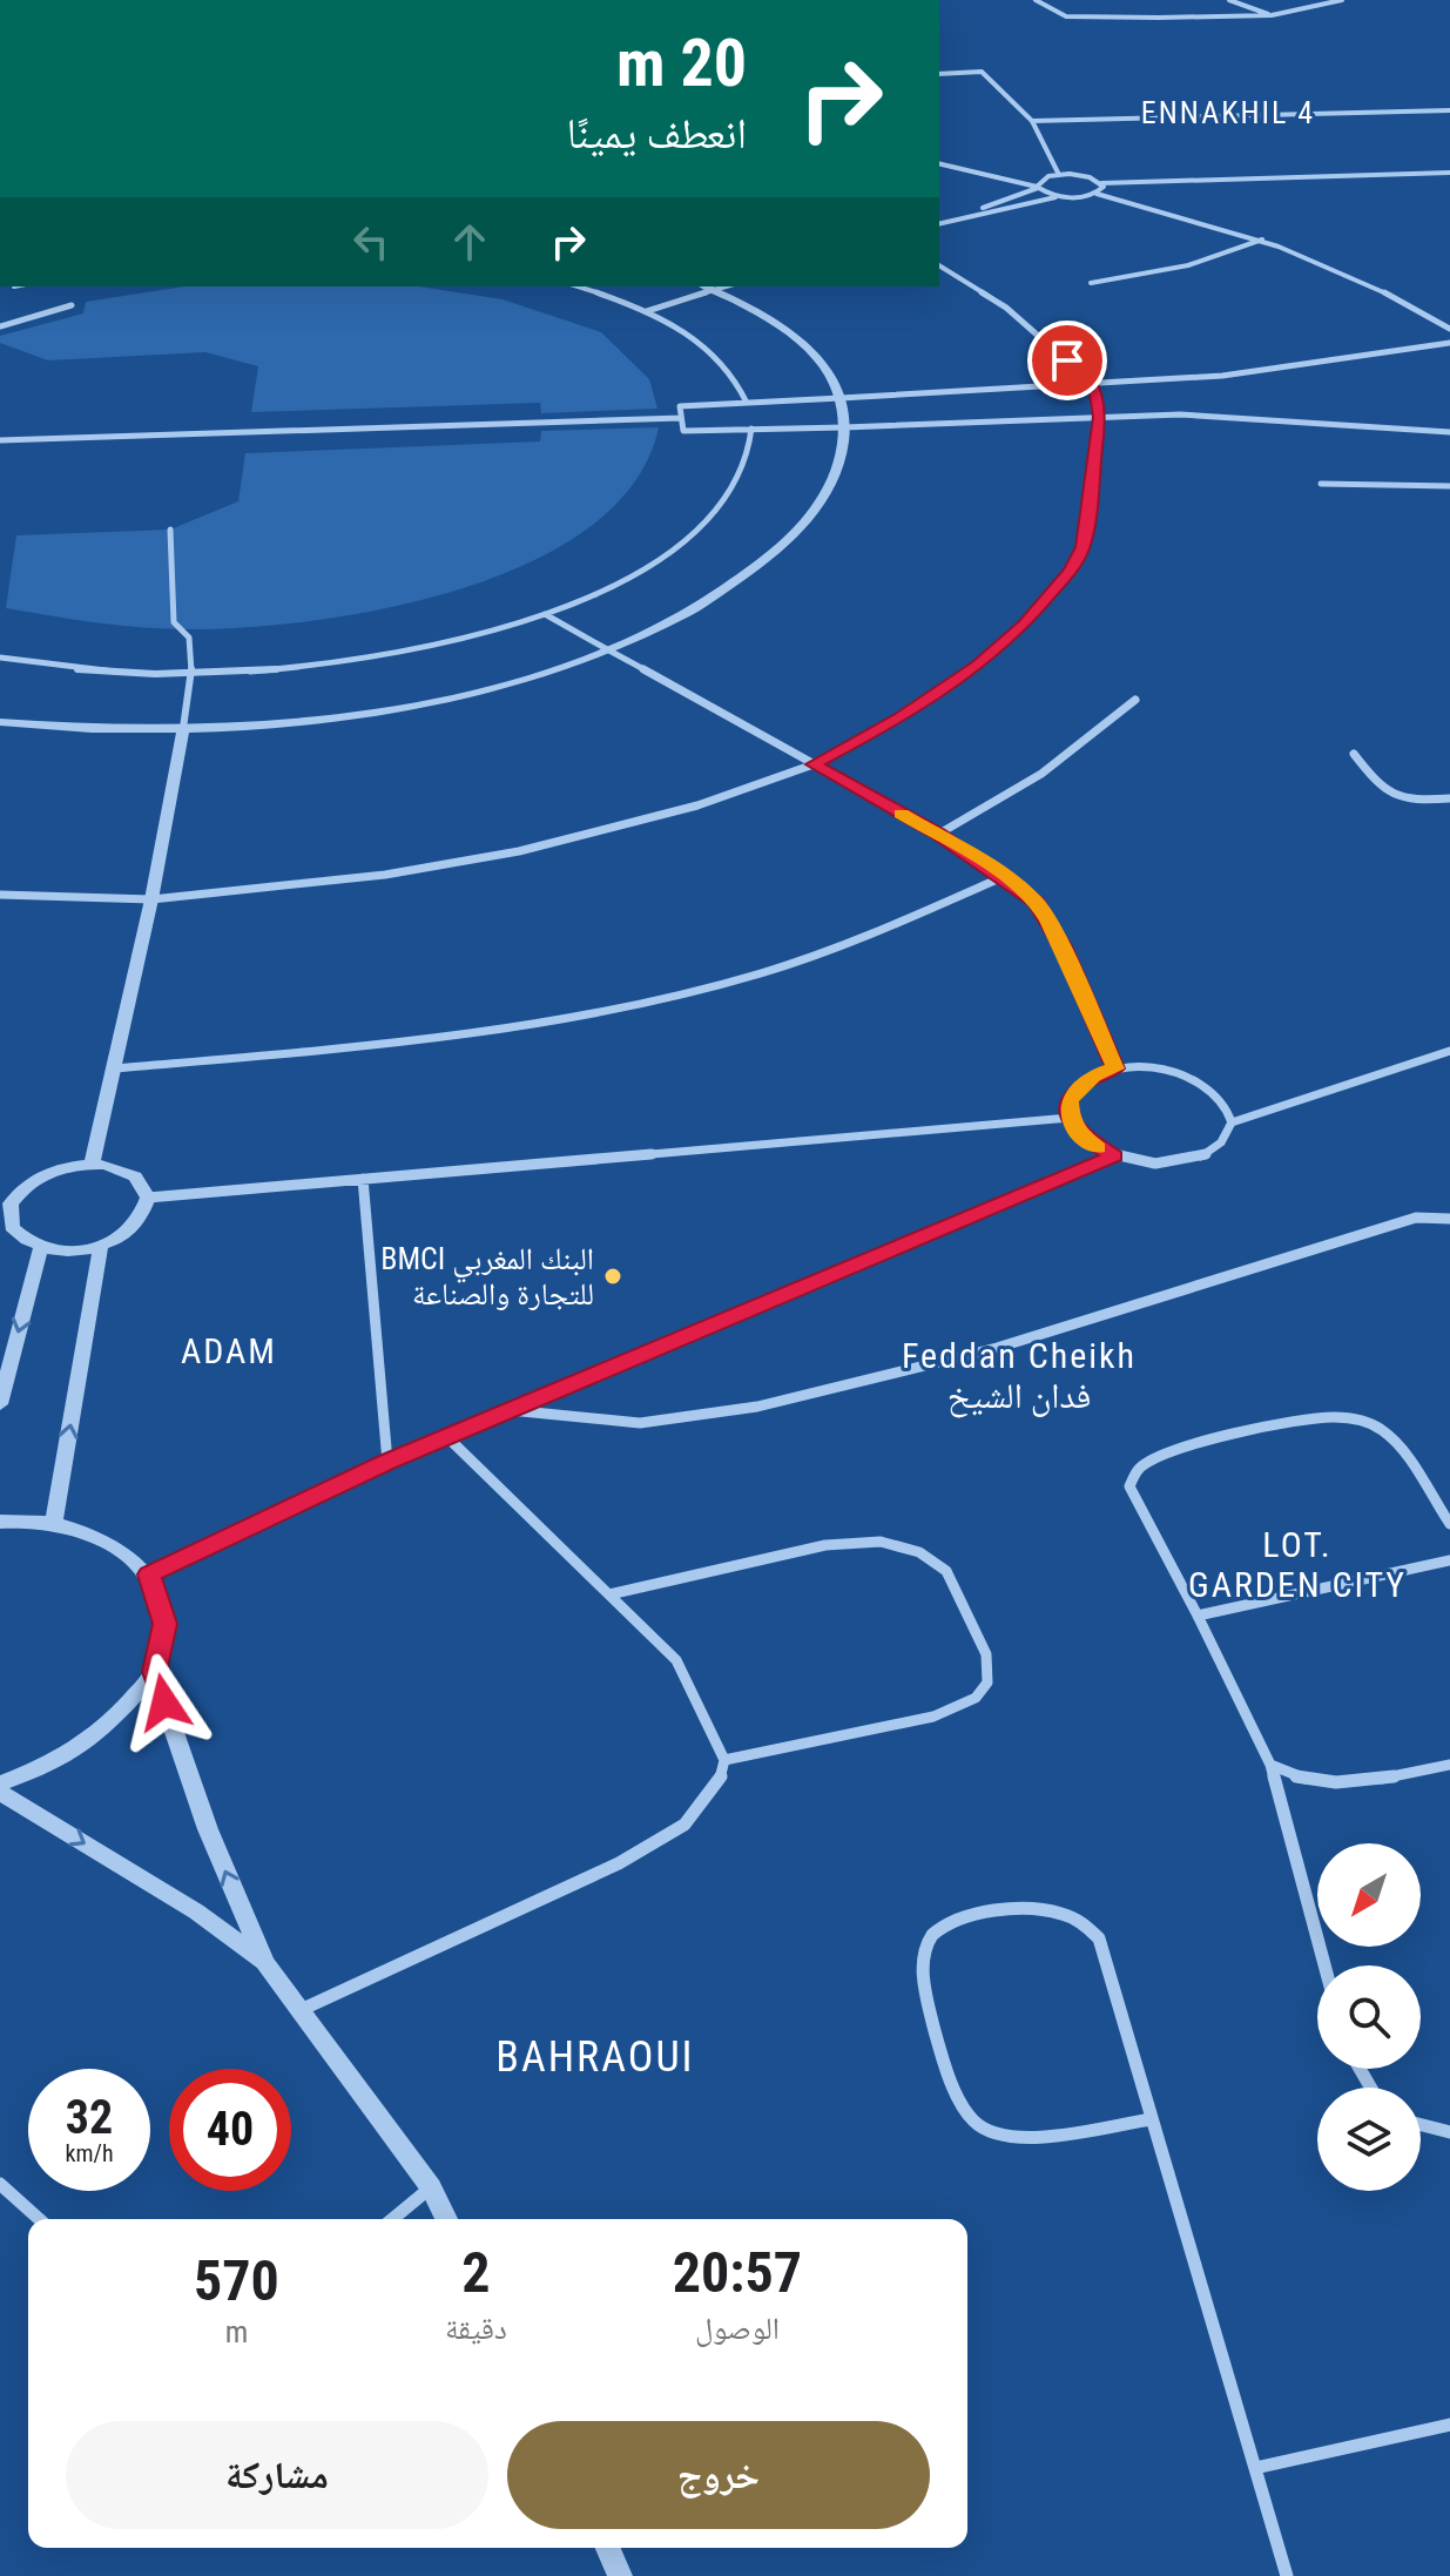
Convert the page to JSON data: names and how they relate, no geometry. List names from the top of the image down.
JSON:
{
  "districts": [
    "ENNAKHIL 4",
    "ADAM",
    "Feddan Cheikh فدان الشيخ",
    "LOT. GARDEN CITY",
    "BAHRAOUI"
  ],
  "places": ["BMCI البنك المغربي للتجارة والصناعة"],
  "north": "bottom left",
  "page": {
    "turn": ["20 m", "انعطف يمينًا"],
    "speed": "32 km/h",
    "limit": "40",
    "eta": [
      "20:57",
      "الوصول",
      "2",
      "دقيقة",
      "570",
      "m"
    ],
    "buttons": ["خروج", "مشاركة"]
  }
}
